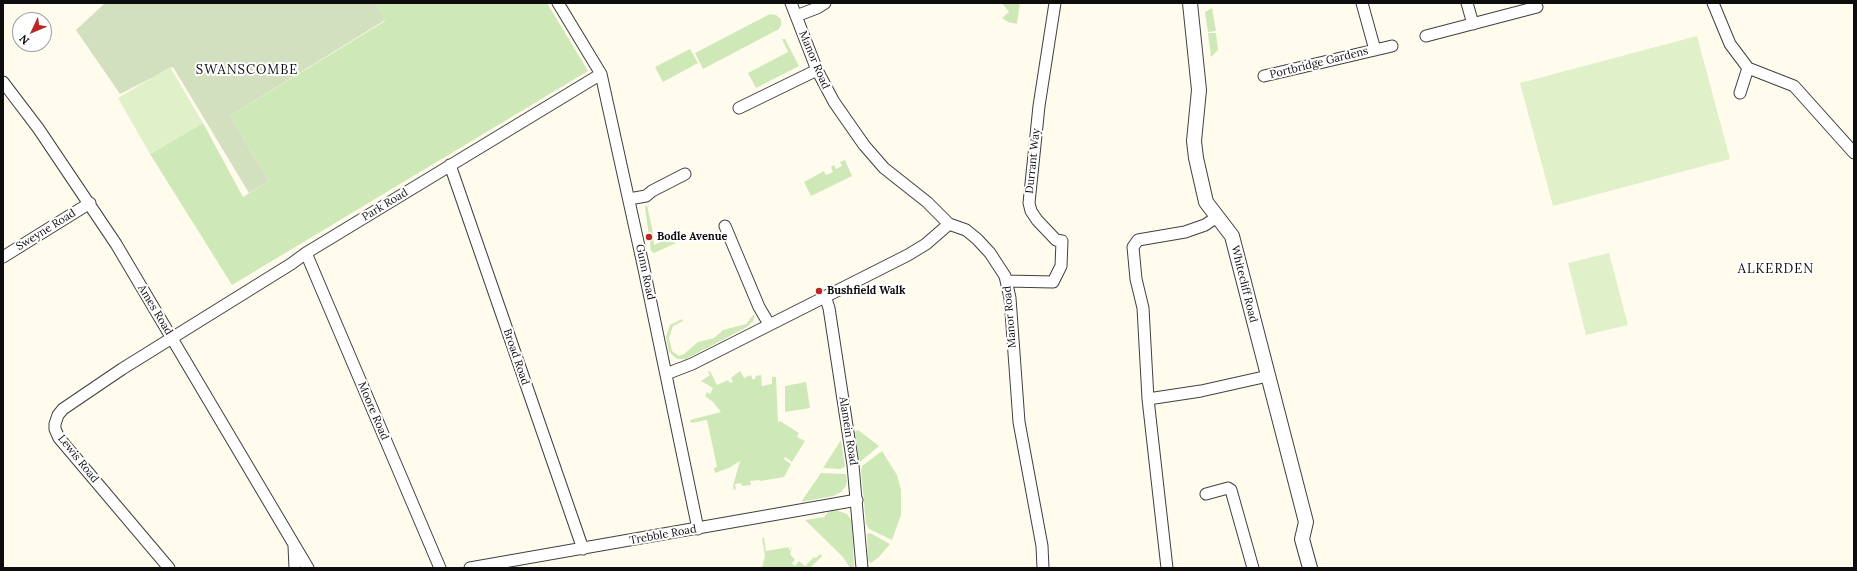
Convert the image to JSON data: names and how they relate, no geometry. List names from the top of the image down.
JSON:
{
  "streets": {
    "street": [
      "Manor Road",
      "Portbridge Gardens",
      "Durrant Way",
      "Park Road",
      "Sweyne Road",
      "Gunn Road",
      "Whitecliff Road",
      "Ames Road",
      "Broad Road",
      "Moore Road",
      "Alamein Road",
      "Lewis Road",
      "Trebble Road"
    ]
  },
  "crossings": [
    ["Manor Road", "Durrant Way"],
    ["Park Road", "Gunn Road"],
    ["Park Road", "Ames Road"],
    ["Park Road", "Broad Road"],
    ["Park Road", "Moore Road"],
    ["Park Road", "Lewis Road"],
    ["Sweyne Road", "Ames Road"],
    ["Gunn Road", "Trebble Road"],
    ["Ames Road", "Lewis Road"],
    ["Broad Road", "Trebble Road"],
    ["Alamein Road", "Trebble Road"]
  ],
  "districts": ["SWANSCOMBE", "ALKERDEN"],
  "places": ["Bodle Avenue", "Bushfield Walk"],
  "north": "bottom left"
}
